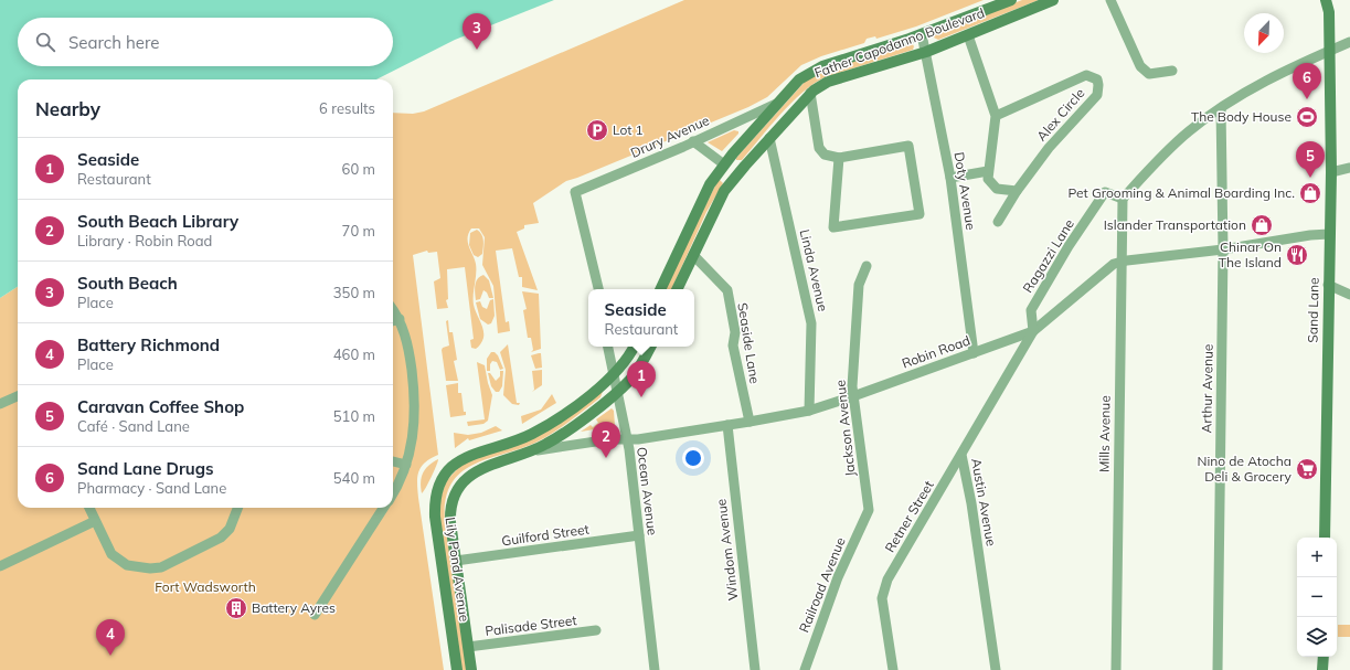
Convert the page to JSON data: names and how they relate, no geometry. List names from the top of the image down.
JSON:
{
  "streets": {
    "main road": ["Father Capodanno Boulevard", "Sand Lane", "Lily Pond Avenue"],
    "street": [
      "Alex Circle",
      "Drury Avenue",
      "Doty Avenue",
      "Ragazzi Lane",
      "Linda Avenue",
      "Seaside Lane",
      "Robin Road",
      "Arthur Avenue",
      "Jackson Avenue",
      "Mills Avenue",
      "Ocean Avenue",
      "Austin Avenue",
      "Retner Street",
      "Guilford Street",
      "Windom Avenue",
      "Railroad Avenue",
      "Palisade Street"
    ]
  },
  "crossings": [
    ["Father Capodanno Boulevard", "Drury Avenue"],
    ["Father Capodanno Boulevard", "Doty Avenue"],
    ["Father Capodanno Boulevard", "Linda Avenue"],
    ["Father Capodanno Boulevard", "Seaside Lane"],
    ["Doty Avenue", "Robin Road"],
    ["Ragazzi Lane", "Robin Road"],
    ["Ragazzi Lane", "Mills Avenue"],
    ["Ragazzi Lane", "Austin Avenue"],
    ["Linda Avenue", "Robin Road"],
    ["Sand Lane", "Robin Road"],
    ["Seaside Lane", "Robin Road"],
    ["Robin Road", "Arthur Avenue"],
    ["Robin Road", "Jackson Avenue"],
    ["Robin Road", "Mills Avenue"],
    ["Robin Road", "Ocean Avenue"],
    ["Robin Road", "Austin Avenue"],
    ["Robin Road", "Windom Avenue"],
    ["Robin Road", "Lily Pond Avenue"],
    ["Jackson Avenue", "Railroad Avenue"],
    ["Ocean Avenue", "Guilford Street"],
    ["Ocean Avenue", "Lily Pond Avenue"],
    ["Austin Avenue", "Retner Street"],
    ["Guilford Street", "Lily Pond Avenue"],
    ["Lily Pond Avenue", "Palisade Street"]
  ],
  "parks": ["Fort Wadsworth"],
  "places": {
    "sports": ["The Body House"],
    "parking": ["Lot 1"],
    "shop": ["Pet Grooming & Animal Boarding Inc.", "Islander Transportation"],
    "restaurant": ["Chinar On The Island"],
    "supermarket": ["Nino de Atocha Deli & Grocery"],
    "building": ["Battery Ayres"]
  },
  "north": "bottom left",
  "page": {
    "pins": [
      "3",
      "6",
      "5",
      "1",
      "2",
      "4"
    ],
    "search": "Search here",
    "heading": ["Nearby", "6 results"],
    "list": [
      {
        "mark": "1",
        "name": "Seaside",
        "note": "Restaurant",
        "value": "60 m"
      },
      {
        "mark": "2",
        "name": "South Beach Library",
        "note": "Library · Robin Road",
        "value": "70 m"
      },
      {
        "mark": "3",
        "name": "South Beach",
        "note": "Place",
        "value": "350 m"
      },
      {
        "mark": "4",
        "name": "Battery Richmond",
        "note": "Place",
        "value": "460 m"
      },
      {
        "mark": "5",
        "name": "Caravan Coffee Shop",
        "note": "Café · Sand Lane",
        "value": "510 m"
      },
      {
        "mark": "6",
        "name": "Sand Lane Drugs",
        "note": "Pharmacy · Sand Lane",
        "value": "540 m"
      }
    ],
    "popup": ["Seaside", "Restaurant"],
    "map_buttons": ["+", "−"]
  }
}
